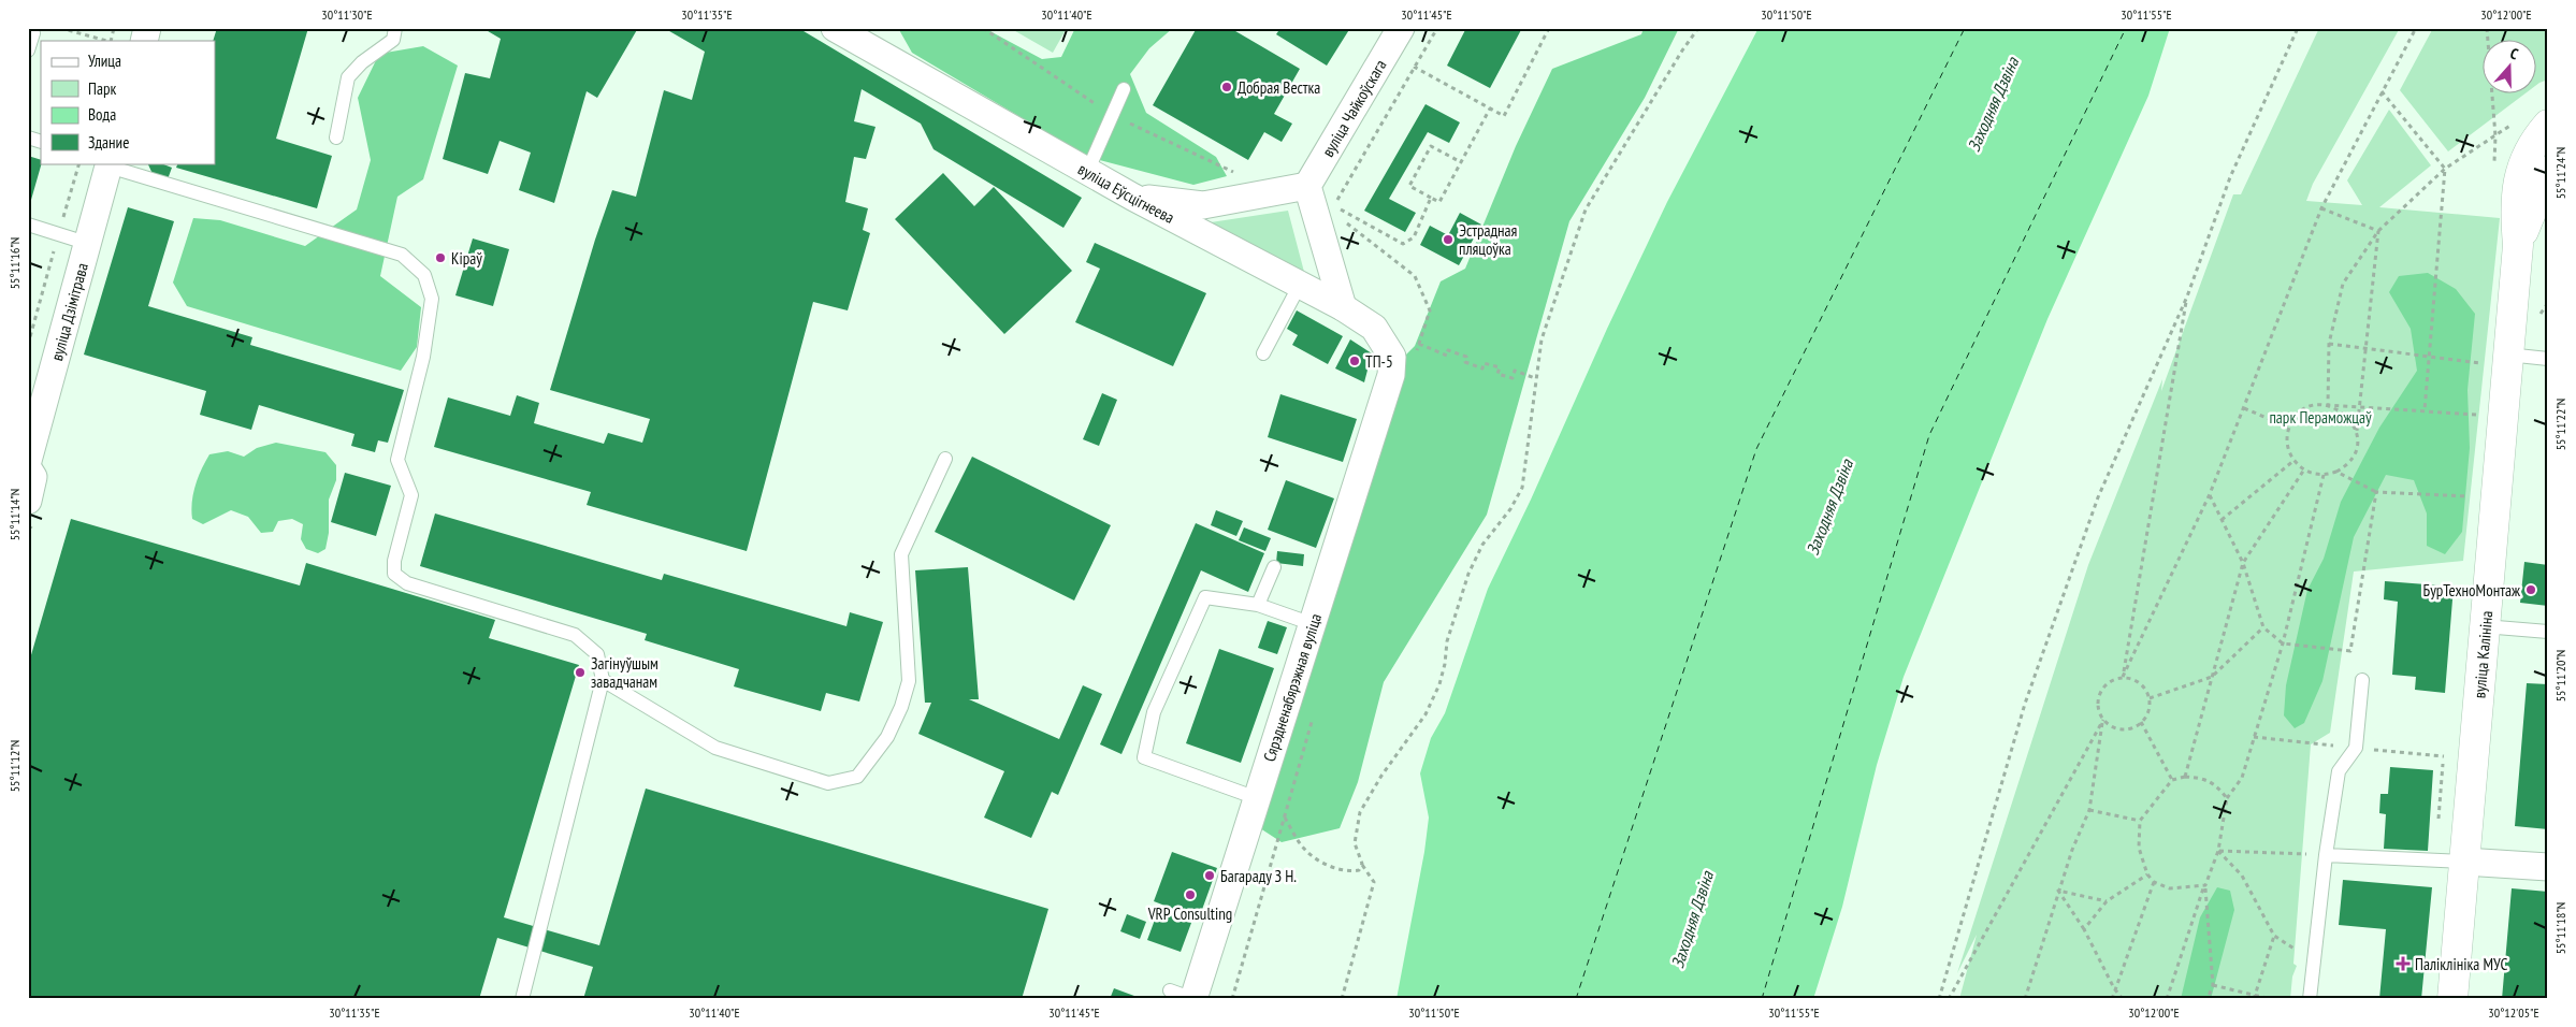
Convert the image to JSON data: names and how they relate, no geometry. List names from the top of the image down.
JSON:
{
  "streets": {
    "street": [
      "вуліца Чайкоўскага",
      "вуліца Еўсцігнеева",
      "вуліца Дзімітрава",
      "вуліца Калініна",
      "Сярэдненабярэжная вуліца"
    ]
  },
  "crossings": [
    ["вуліца Еўсцігнеева", "Сярэдненабярэжная вуліца"]
  ],
  "water": ["Заходняя Дзвіна"],
  "parks": ["парк Пераможцаў"],
  "places": {
    "other": [
      "Добрая Вестка",
      "Эстрадная пляцоўка",
      "Кіраў",
      "ТП-5",
      "БурТехноМонтаж",
      "Загінуўшым завадчанам",
      "Багараду З Н.",
      "VRP Consulting"
    ],
    "health": ["Паліклініка МУС"]
  },
  "legend": [
    "Улица",
    "Парк",
    "Вода",
    "Здание"
  ],
  "north": "top",
  "coordinates": [
    "30°11'30\"E",
    "30°11'35\"E",
    "30°11'40\"E",
    "30°11'45\"E",
    "30°11'50\"E",
    "30°11'55\"E",
    "30°12'00\"E",
    "55°11'24\"N",
    "55°11'16\"N",
    "55°11'22\"N",
    "55°11'14\"N",
    "55°11'20\"N",
    "55°11'12\"N",
    "55°11'18\"N",
    "30°12'05\"E"
  ]
}
